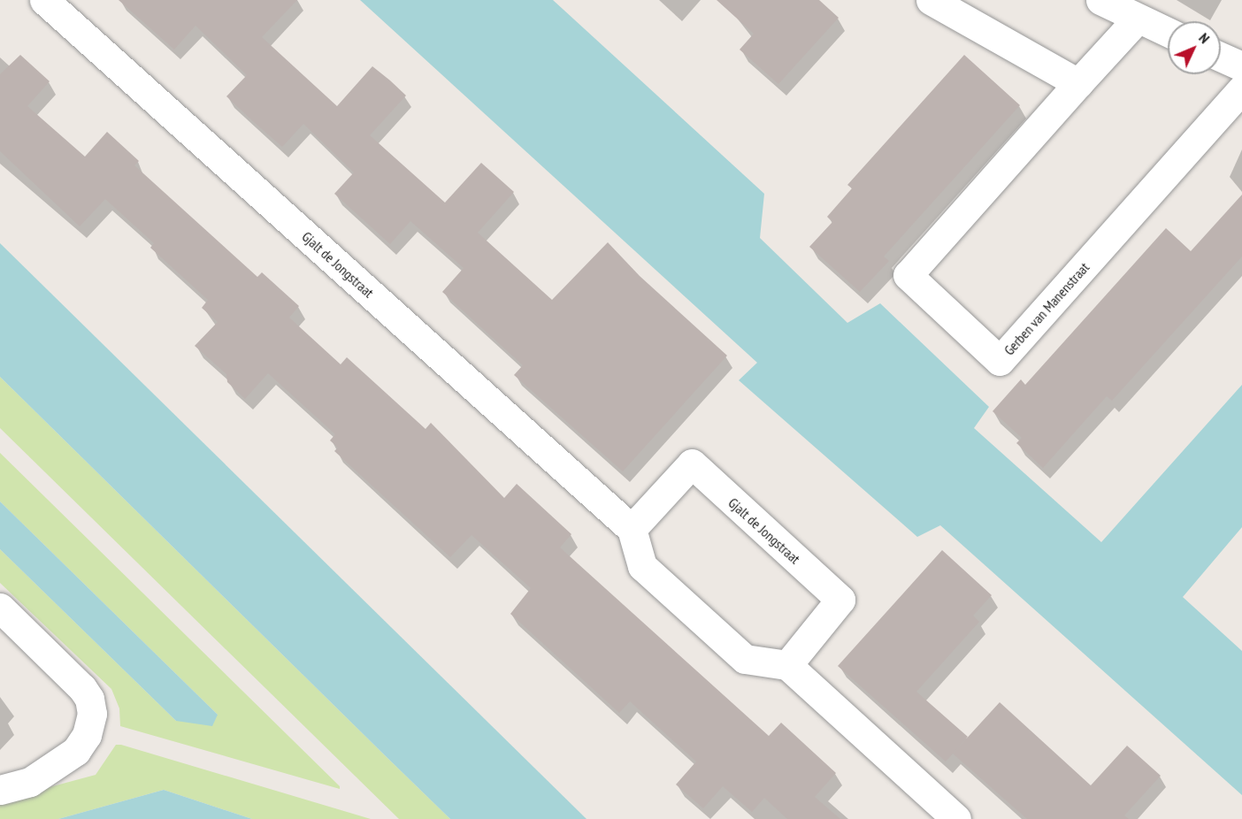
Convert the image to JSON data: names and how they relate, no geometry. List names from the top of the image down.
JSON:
{
  "streets": {
    "street": ["Gjalt de Jongstraat", "Gerben van Manenstraat"]
  },
  "north": "top right"
}
